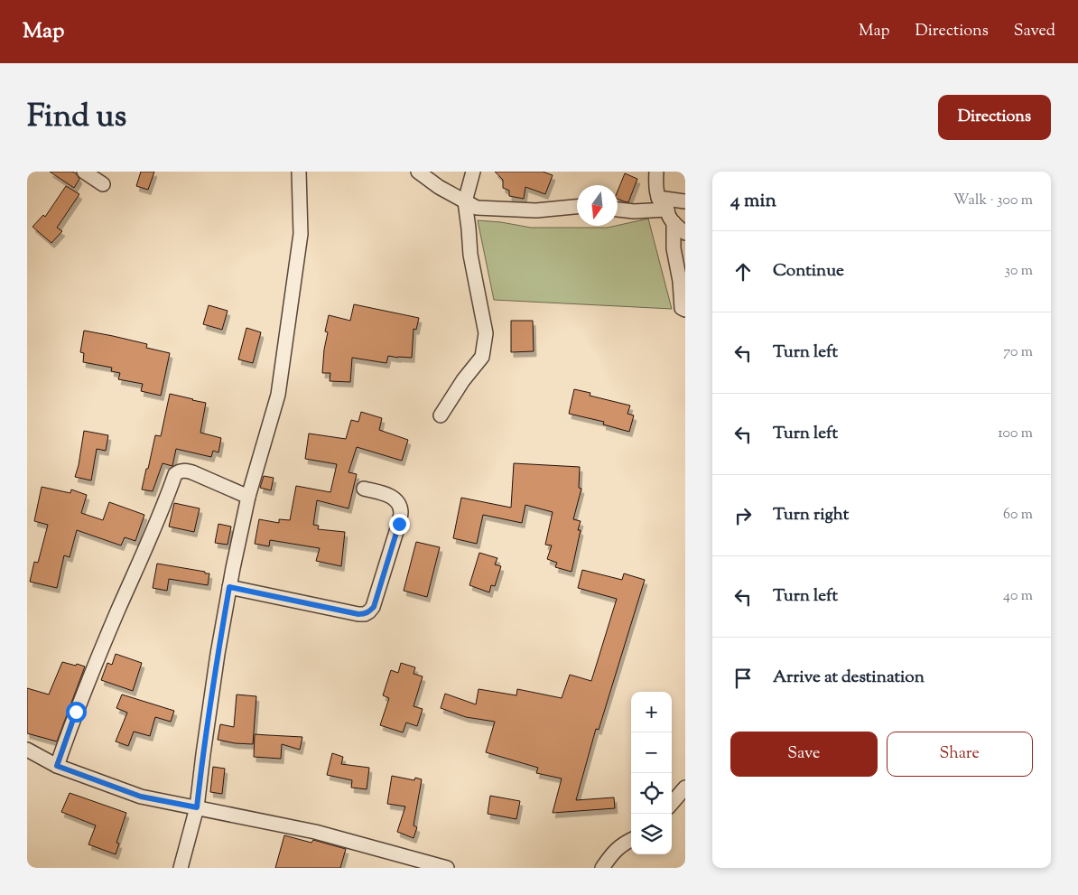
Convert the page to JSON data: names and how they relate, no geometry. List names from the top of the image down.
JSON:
{
  "north": "bottom",
  "page": {
    "header": "Map",
    "nav": ["Map", "Directions", "Saved"],
    "title": "Find us",
    "buttons": [
      "Directions",
      ["Save", "Share"]
    ],
    "heading": ["4 min", "Walk · 300 m"],
    "list": [
      ["Continue", "30 m"],
      ["Turn left", "70 m"],
      ["Turn left", "100 m"],
      ["Turn right", "60 m"],
      ["Turn left", "40 m"],
      "Arrive at destination"
    ],
    "map_buttons": ["+", "−"]
  }
}
